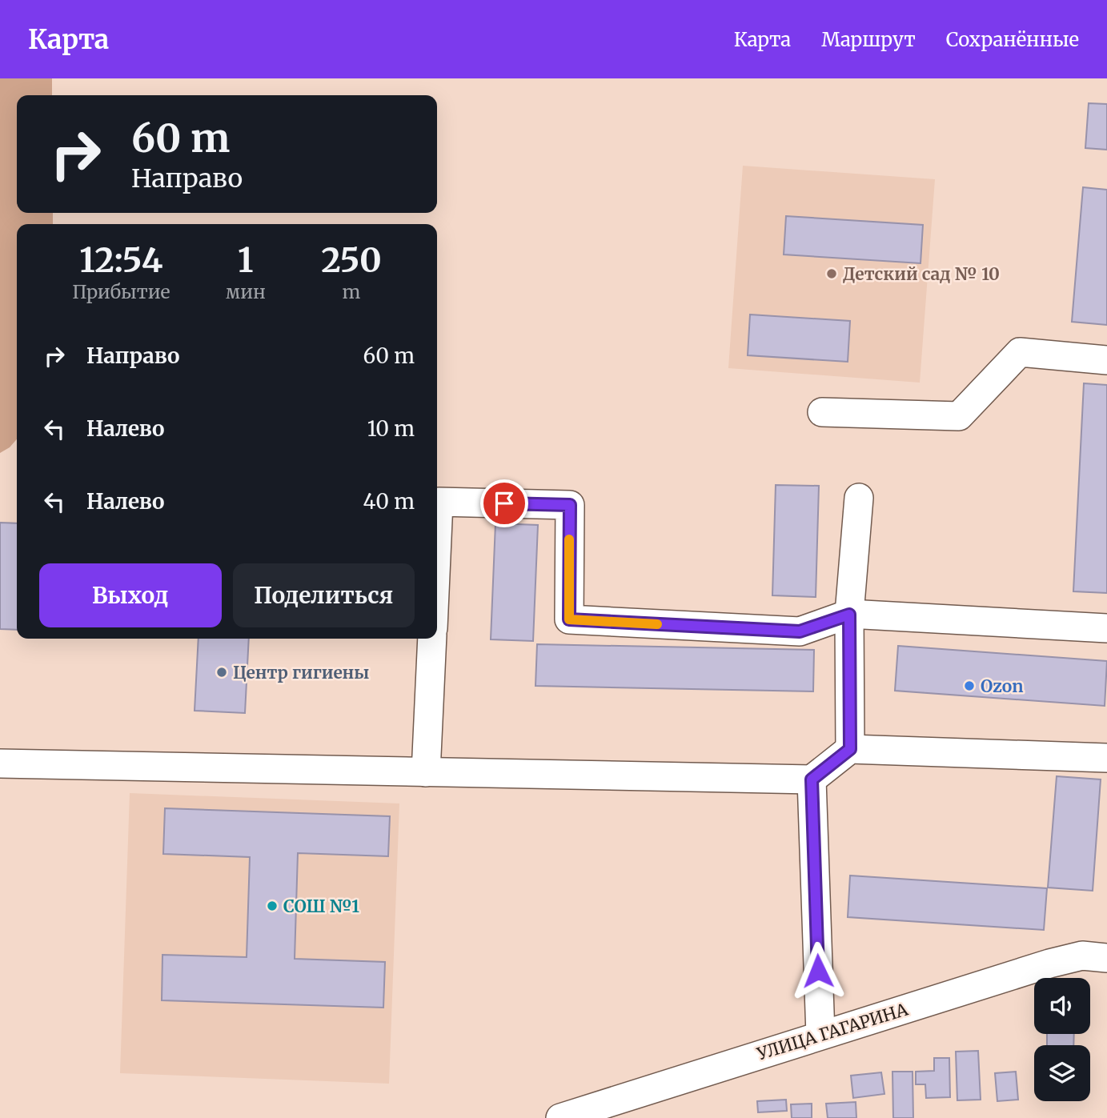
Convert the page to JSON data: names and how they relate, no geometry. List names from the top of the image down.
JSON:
{
  "streets": {
    "street": ["УЛИЦА ГАГАРИНА"]
  },
  "places": [
    "Детский сад № 10",
    "Центр гигиены",
    "Ozon",
    "СОШ №1"
  ],
  "page": {
    "header": "Карта",
    "nav": ["Карта", "Маршрут", "Сохранённые"],
    "turn": ["60 m", "Направо"],
    "eta": [
      "12:54",
      "Прибытие",
      "1",
      "мин",
      "250",
      "m"
    ],
    "list": [
      {
        "name": "Направо",
        "value": "60 m"
      },
      {
        "name": "Налево",
        "value": "10 m"
      },
      {
        "name": "Налево",
        "value": "40 m"
      }
    ],
    "buttons": ["Выход", "Поделиться"]
  }
}
